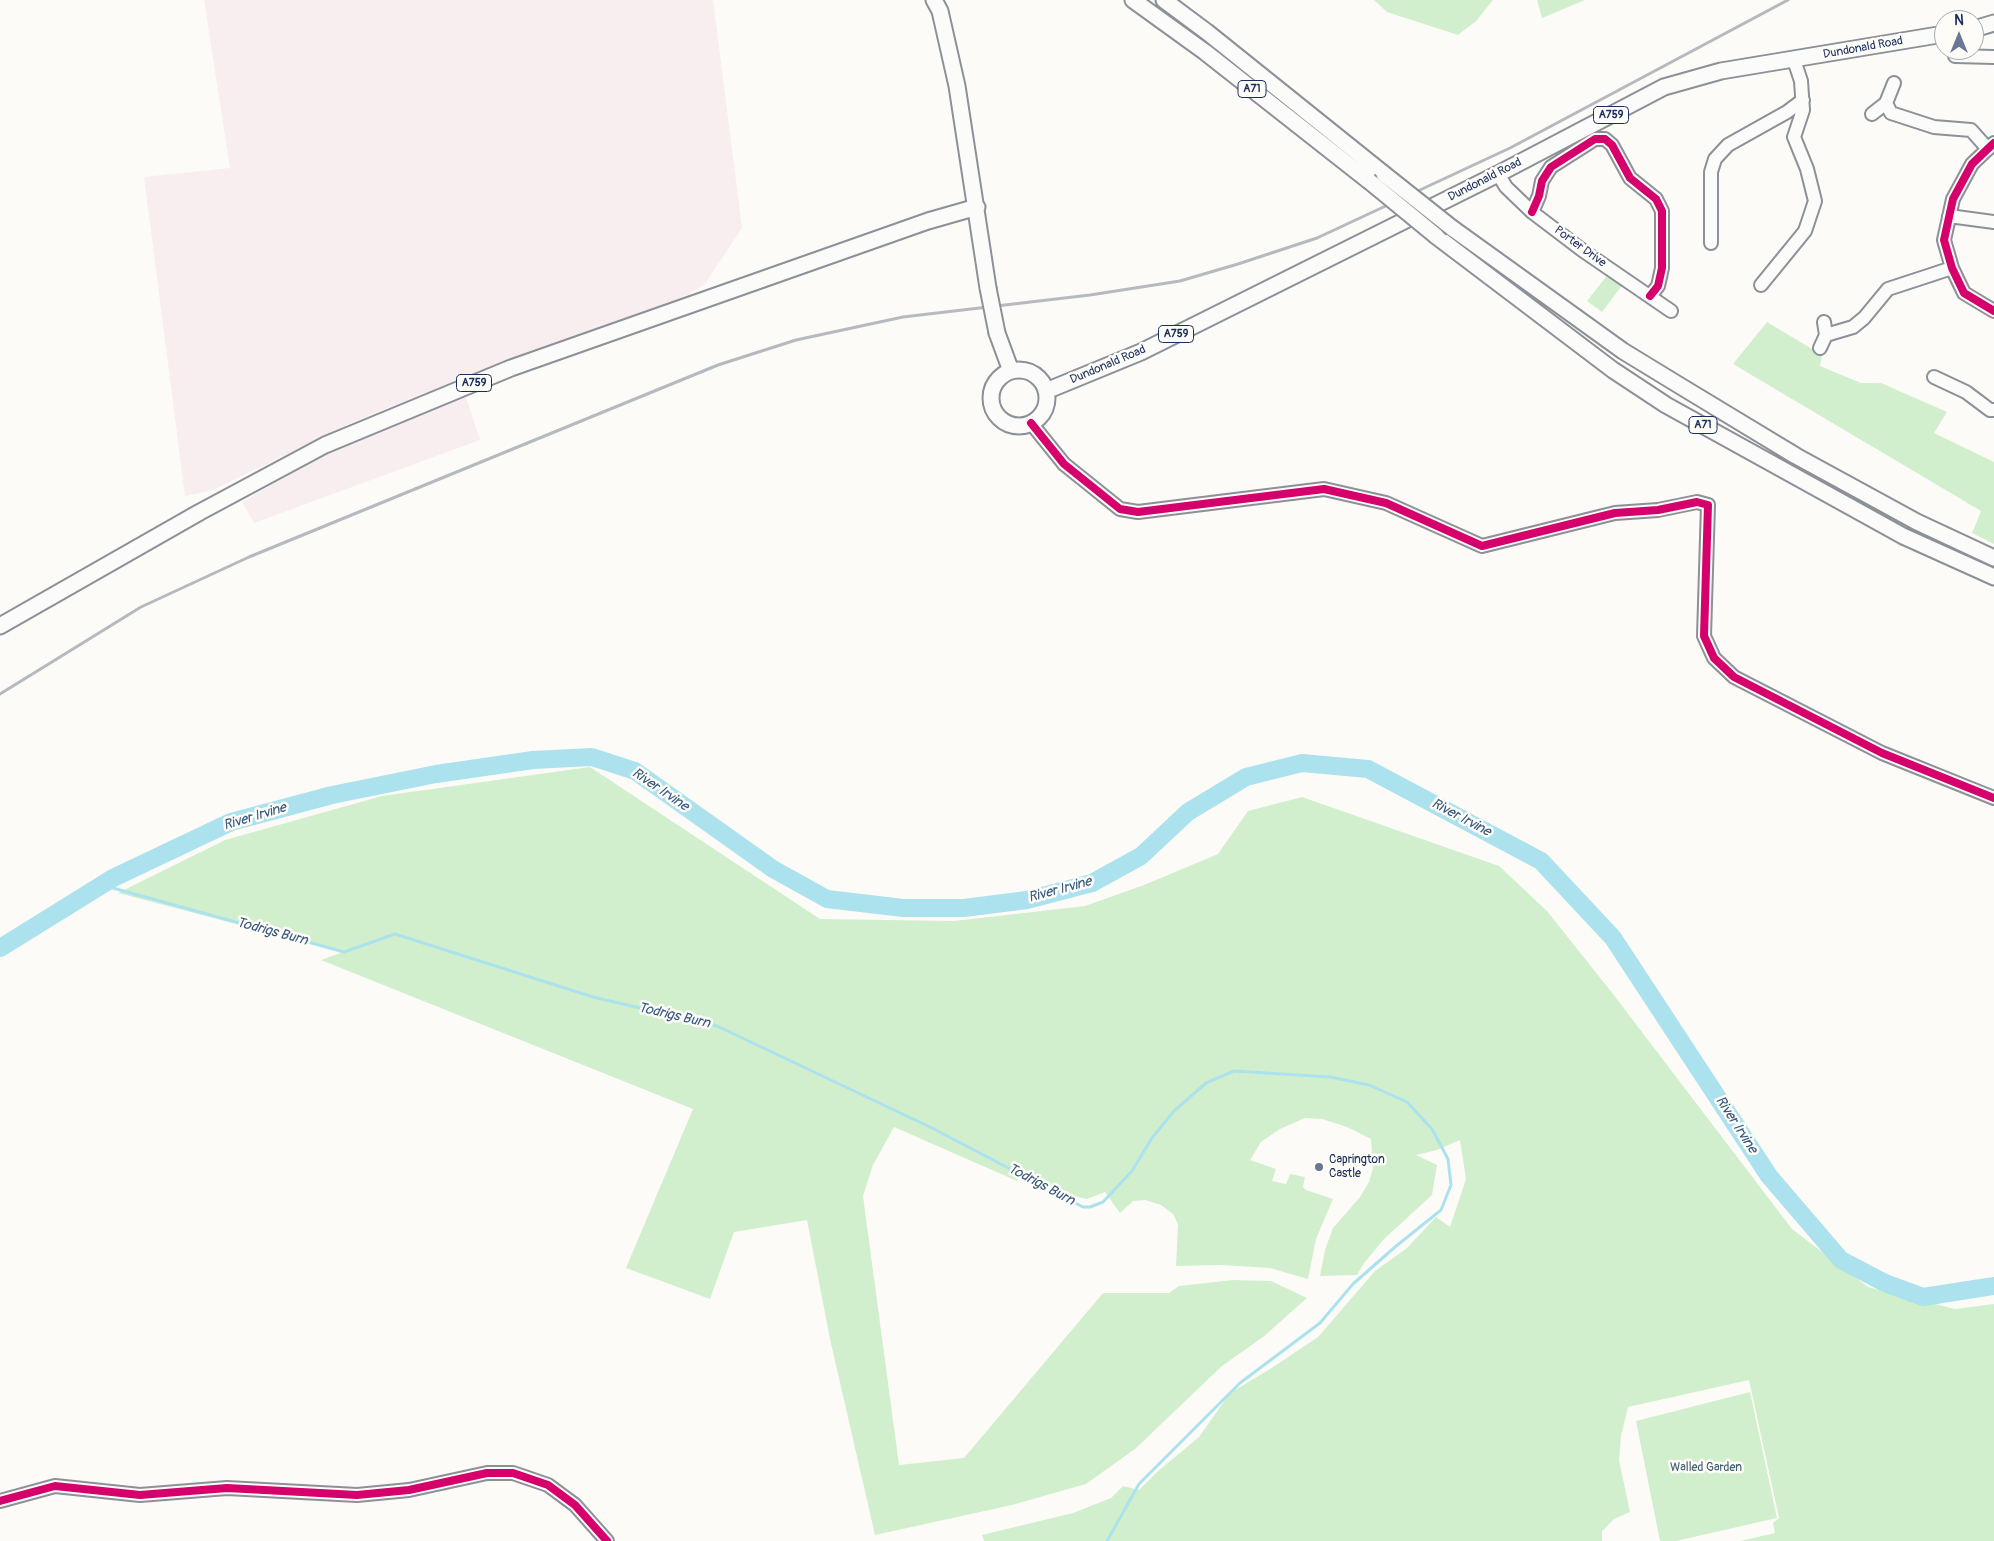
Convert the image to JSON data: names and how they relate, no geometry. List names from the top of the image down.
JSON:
{
  "streets": {
    "main road": ["Dundonald Road", "A71", "A759"],
    "street": ["Porter Drive"]
  },
  "crossings": [
    ["Dundonald Road", "Porter Drive"]
  ],
  "water": ["River Irvine", "Todrigs Burn"],
  "parks": ["Walled Garden"],
  "places": ["Caprington Castle"],
  "north": "top"
}
